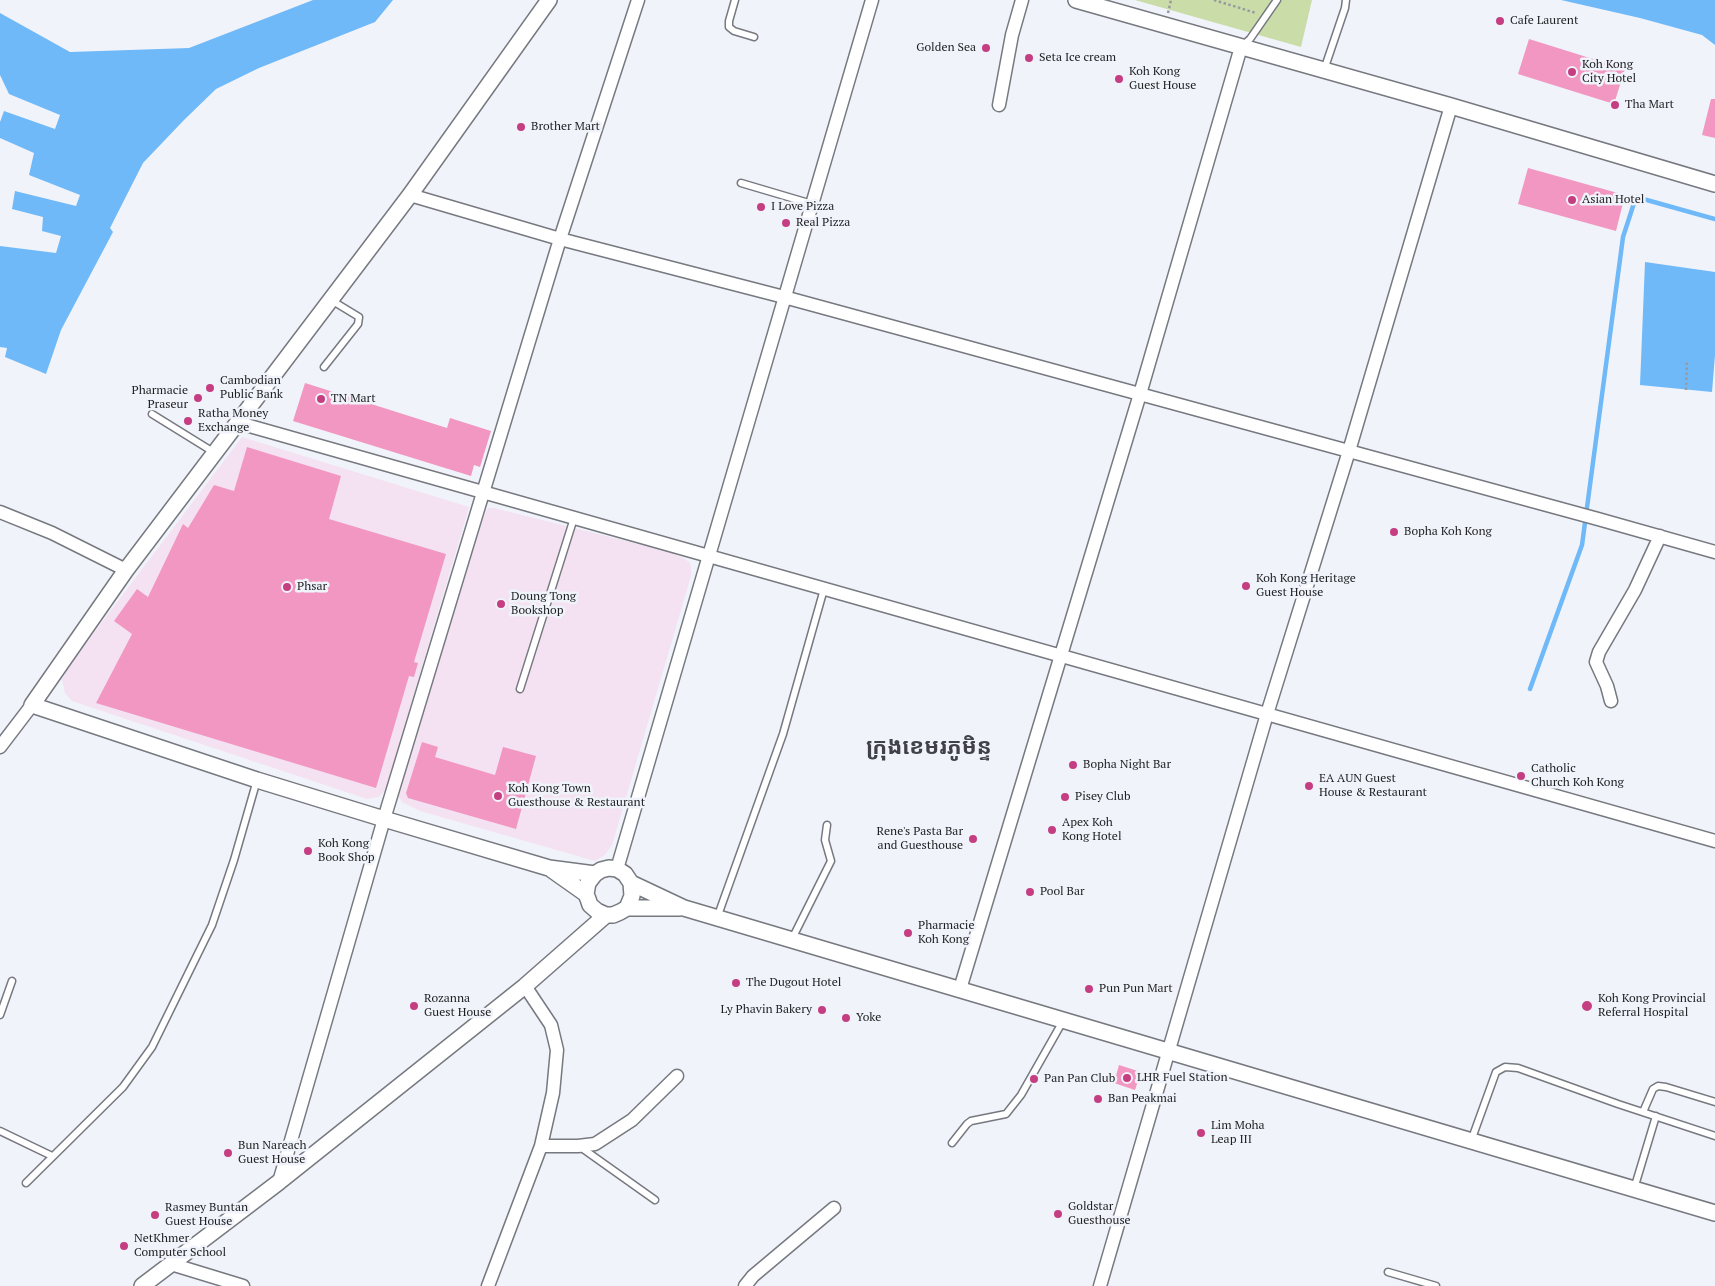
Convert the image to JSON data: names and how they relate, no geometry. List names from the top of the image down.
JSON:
{
  "districts": ["ក្រុងខេមរភូមិន្ទ"],
  "places": [
    "Cafe Laurent",
    "Golden Sea",
    "Seta Ice cream",
    "Koh Kong City Hotel",
    "Koh Kong Guest House",
    "Tha Mart",
    "Brother Mart",
    "Asian Hotel",
    "I Love Pizza",
    "Real Pizza",
    "Cambodian Public Bank",
    "Pharmacie Praseur",
    "TN Mart",
    "Ratha Money Exchange",
    "Bopha Koh Kong",
    "Koh Kong Heritage Guest House",
    "Phsar",
    "Doung Tong Bookshop",
    "Bopha Night Bar",
    "Catholic Church Koh Kong",
    "EA AUN Guest House & Restaurant",
    "Koh Kong Town Guesthouse & Restaurant",
    "Pisey Club",
    "Apex Koh Kong Hotel",
    "Rene's Pasta Bar and Guesthouse",
    "Koh Kong Book Shop",
    "Pool Bar",
    "Pharmacie Koh Kong",
    "The Dugout Hotel",
    "Pun Pun Mart",
    "Rozanna Guest House",
    "Koh Kong Provincial Referral Hospital",
    "Ly Phavin Bakery",
    "Yoke",
    "LHR Fuel Station",
    "Pan Pan Club",
    "Ban Peakmai",
    "Lim Moha Leap III",
    "Bun Nareach Guest House",
    "Goldstar Guesthouse",
    "Rasmey Buntan Guest House",
    "NetKhmer Computer School"
  ]
}
